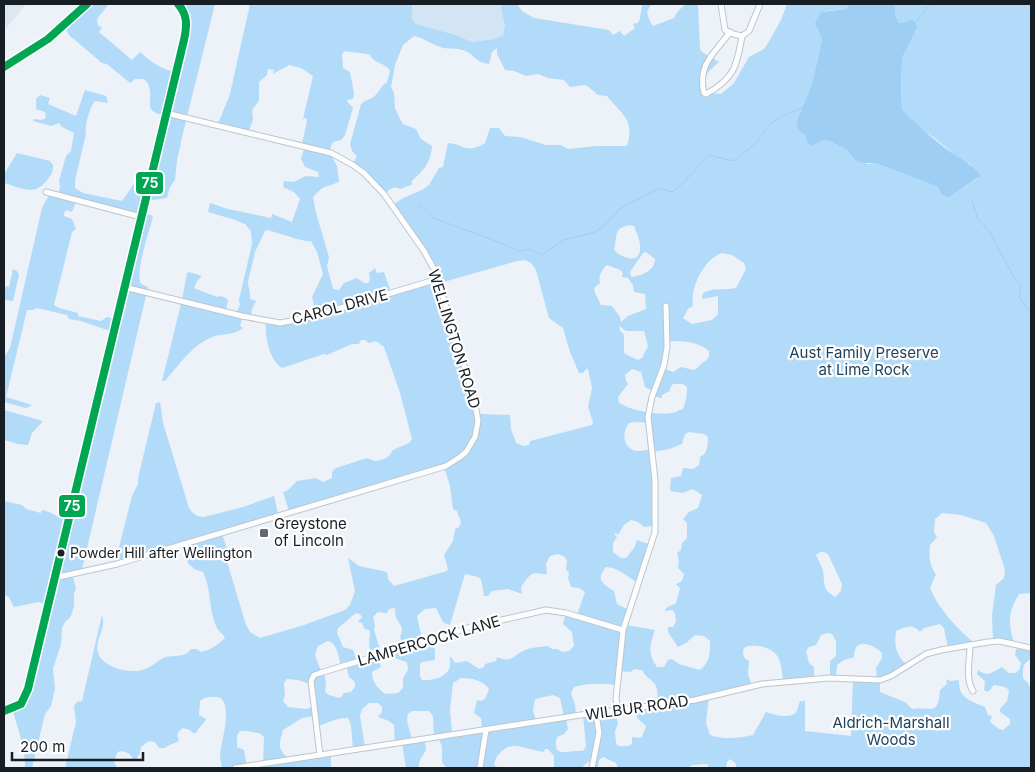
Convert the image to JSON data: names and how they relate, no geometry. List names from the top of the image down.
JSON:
{
  "streets": {
    "street": [
      "CAROL DRIVE",
      "WELLINGTON ROAD",
      "LAMPERCOCK LANE",
      "WILBUR ROAD"
    ]
  },
  "crossings": [
    ["CAROL DRIVE", "WELLINGTON ROAD"],
    ["LAMPERCOCK LANE", "WILBUR ROAD"]
  ],
  "parks": ["Aust Family Preserve at Lime Rock", "Aldrich-Marshall Woods"],
  "places": {
    "transit": ["Greystone of Lincoln"],
    "other": ["Powder Hill after Wellington"]
  },
  "lines": ["transit line 75"],
  "scale_bar": "200 m"
}
